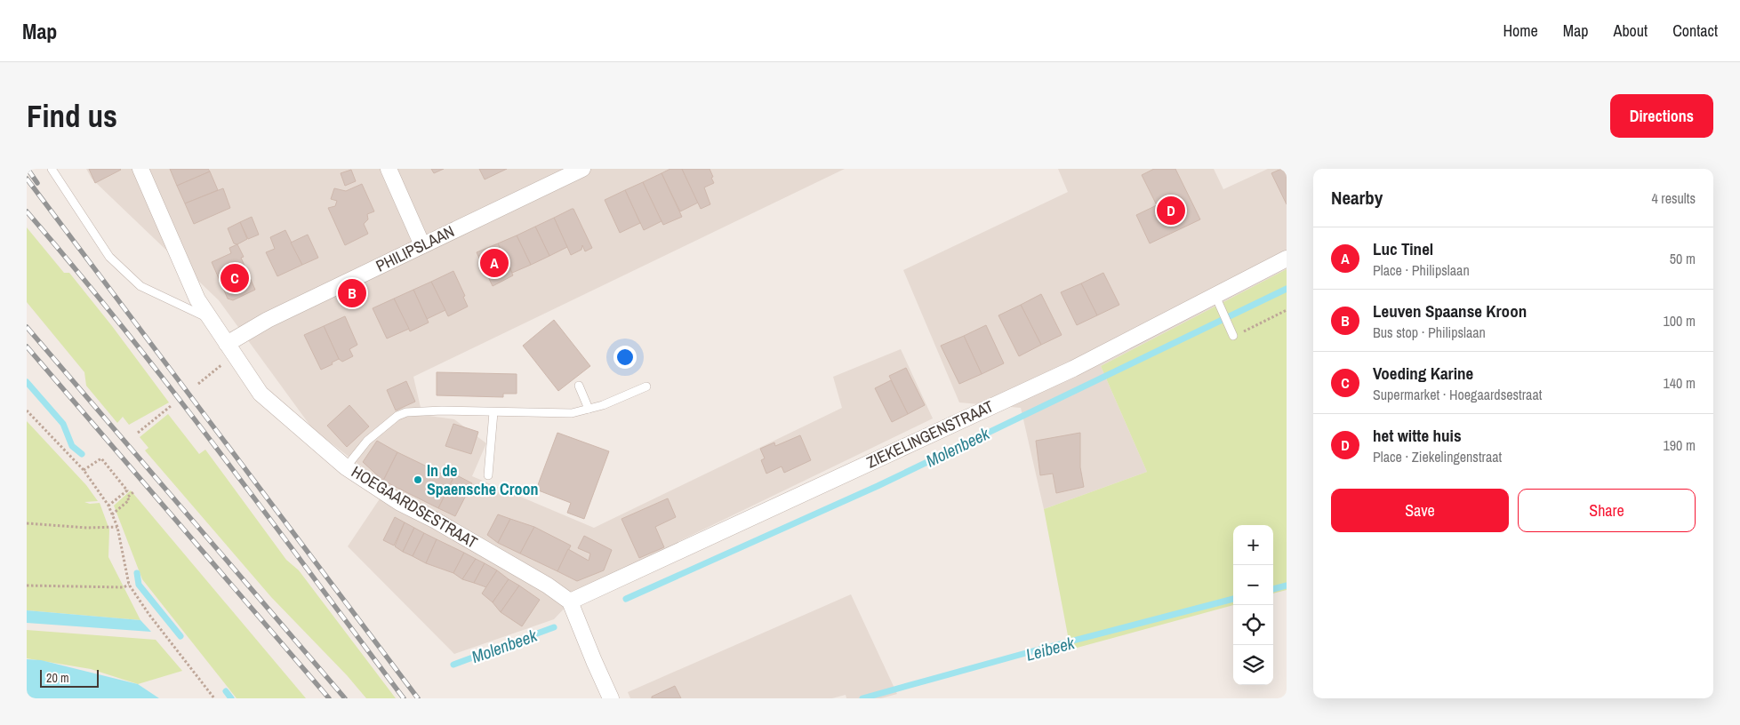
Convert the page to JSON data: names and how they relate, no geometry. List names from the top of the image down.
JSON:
{
  "streets": {
    "street": ["PHILIPSLAAN", "ZIEKELINGENSTRAAT", "HOEGAARDSESTRAAT"]
  },
  "crossings": [
    ["PHILIPSLAAN", "HOEGAARDSESTRAAT"],
    ["ZIEKELINGENSTRAAT", "HOEGAARDSESTRAAT"]
  ],
  "water": ["Molenbeek", "Leibeek"],
  "places": ["In de Spaensche Croon"],
  "scale_bar": "20 m",
  "page": {
    "header": "Map",
    "nav": [
      "Home",
      "Map",
      "About",
      "Contact"
    ],
    "buttons": [
      "Directions",
      ["Save", "Share"]
    ],
    "title": "Find us",
    "heading": ["Nearby", "4 results"],
    "pins": [
      "D",
      "A",
      "C",
      "B"
    ],
    "list": [
      {
        "mark": "A",
        "name": "Luc Tinel",
        "note": "Place · Philipslaan",
        "value": "50 m"
      },
      {
        "mark": "B",
        "name": "Leuven Spaanse Kroon",
        "note": "Bus stop · Philipslaan",
        "value": "100 m"
      },
      {
        "mark": "C",
        "name": "Voeding Karine",
        "note": "Supermarket · Hoegaardsestraat",
        "value": "140 m"
      },
      {
        "mark": "D",
        "name": "het witte huis",
        "note": "Place · Ziekelingenstraat",
        "value": "190 m"
      }
    ],
    "map_buttons": ["+", "−"],
    "scale": "20 m"
  }
}
